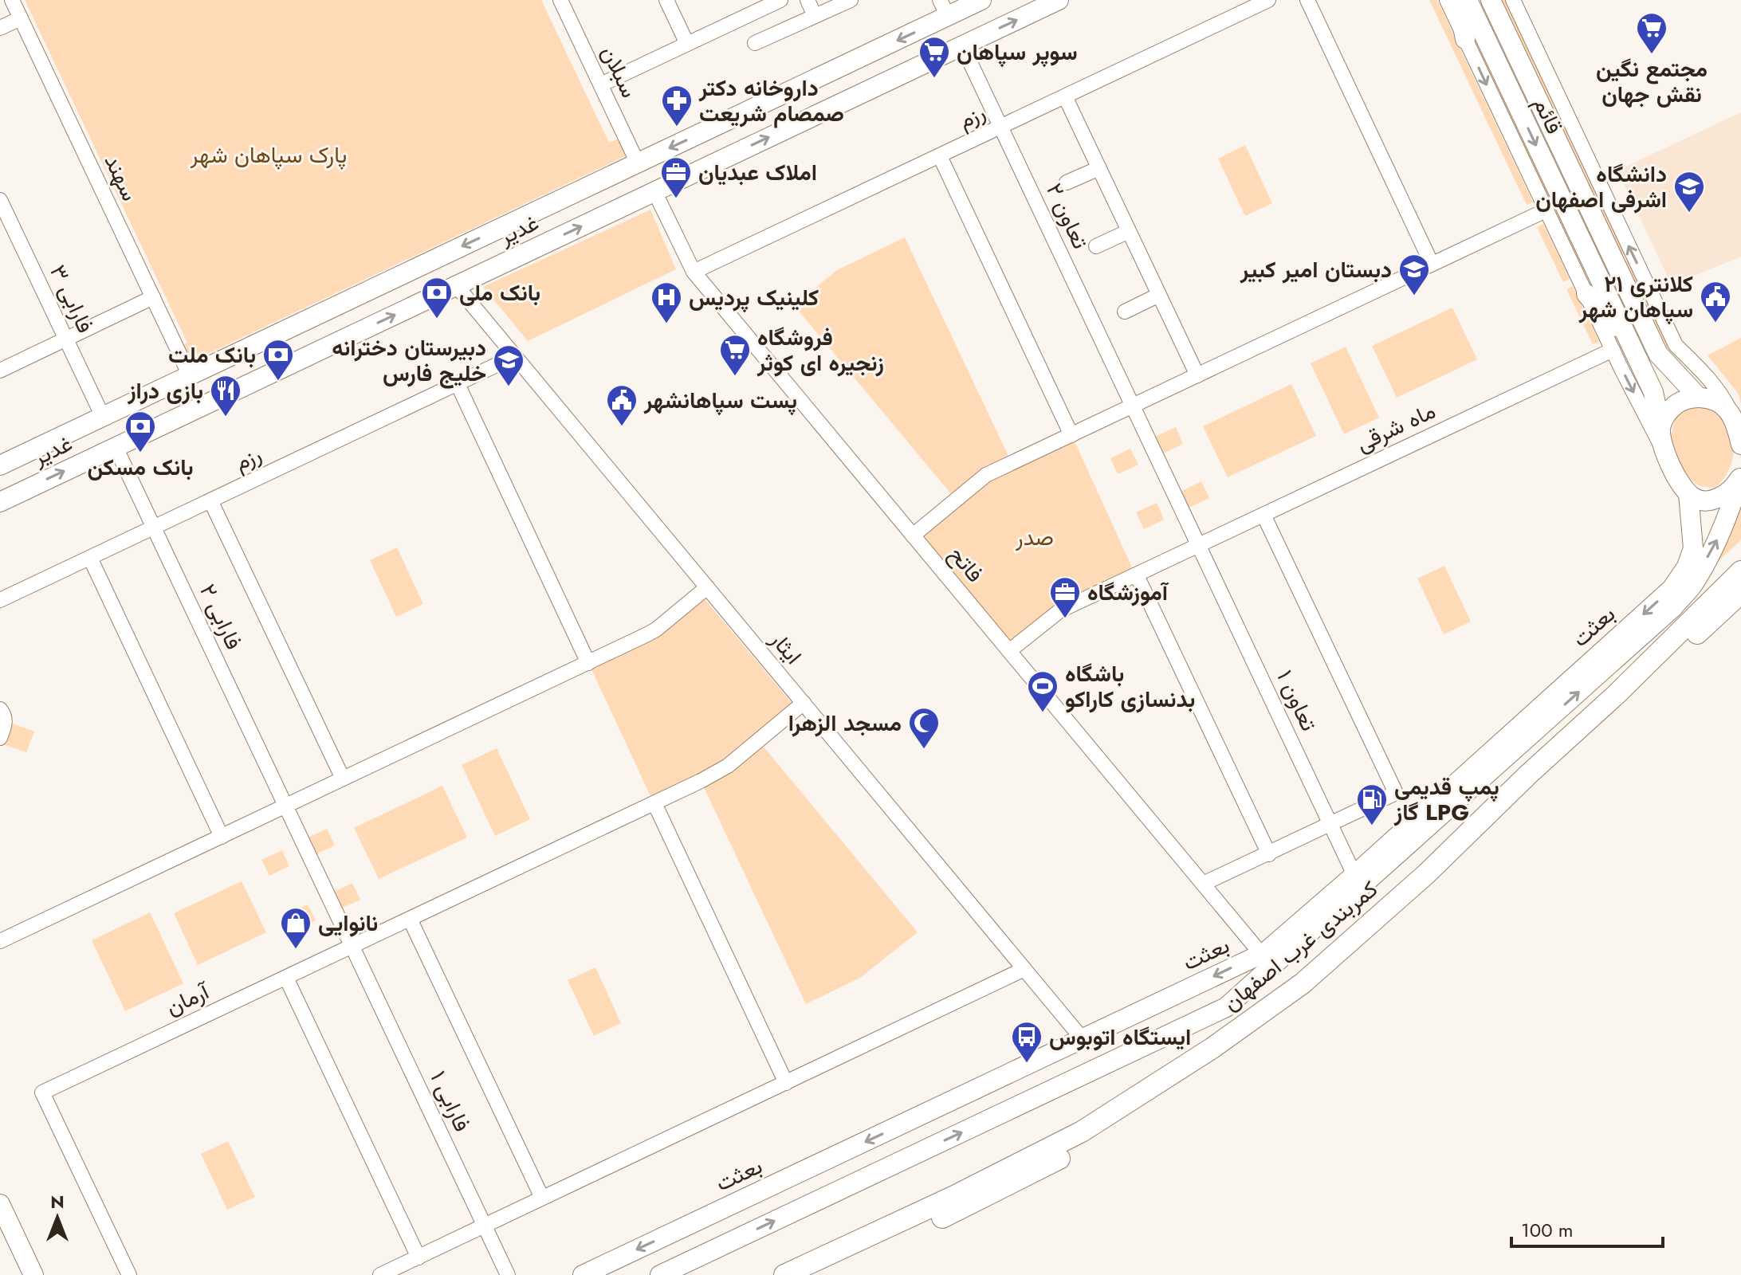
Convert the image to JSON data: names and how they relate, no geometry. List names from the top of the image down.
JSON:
{
  "streets": {
    "highway": ["کمربندی غرب اصفهان"],
    "main road": ["قائم", "غدیر", "بعثت"],
    "street": [
      "سبلان",
      "رزم",
      "سهند",
      "تعاون ۲",
      "فارابی ۳",
      "ماه شرقی",
      "فاتح",
      "فارابی ۲",
      "ایثار",
      "تعاون ۱",
      "آرمان",
      "فارابی ۱"
    ]
  },
  "crossings": [
    ["سبلان", "غدیر"],
    ["قائم", "ماه شرقی"],
    ["قائم", "بعثت"],
    ["رزم", "تعاون ۲"],
    ["رزم", "فاتح"],
    ["رزم", "فارابی ۲"],
    ["رزم", "ایثار"],
    ["سهند", "غدیر"],
    ["تعاون ۲", "غدیر"],
    ["تعاون ۲", "ماه شرقی"],
    ["تعاون ۲", "تعاون ۱"],
    ["غدیر", "فارابی ۳"],
    ["غدیر", "فاتح"],
    ["غدیر", "فارابی ۲"],
    ["غدیر", "ایثار"],
    ["ماه شرقی", "فاتح"],
    ["ماه شرقی", "تعاون ۱"],
    ["فاتح", "بعثت"],
    ["فارابی ۲", "آرمان"],
    ["فارابی ۲", "فارابی ۱"],
    ["بعثت", "ایثار"],
    ["بعثت", "تعاون ۱"],
    ["ایثار", "آرمان"],
    ["آرمان", "فارابی ۱"]
  ],
  "parks": ["پارک سپاهان شهر", "صدر"],
  "places": {
    "supermarket": ["مجتمع نگین نقش جهان", "سوپر سپاهان", "فروشگاه زنجیره ای کوثر"],
    "pharmacy": ["داروخانه دکتر صمصام شریعت"],
    "office": ["املاک عبدیان", "آموزشگاه"],
    "school or university": ["دانشگاه اشرفی اصفهان", "دبستان امیر کبیر", "دبیرستان دخترانه خلیج فارس"],
    "bank": ["بانک ملی", "بانک ملت", "بانک مسکن"],
    "public building": ["کلانتری ۲۱ سپاهان شهر", "پست سپاهانشهر"],
    "hospital": ["کلینیک پردیس"],
    "restaurant": ["بازی دراز"],
    "sports": ["باشگاه بدنسازی کاراکو"],
    "mosque": ["مسجد الزهرا"],
    "fuel station": ["پمپ قدیمی گاز LPG"],
    "shop": ["نانوایی"],
    "bus stop": ["ایستگاه اتوبوس"]
  },
  "scale_bar": "100 m",
  "north": "top"
}
